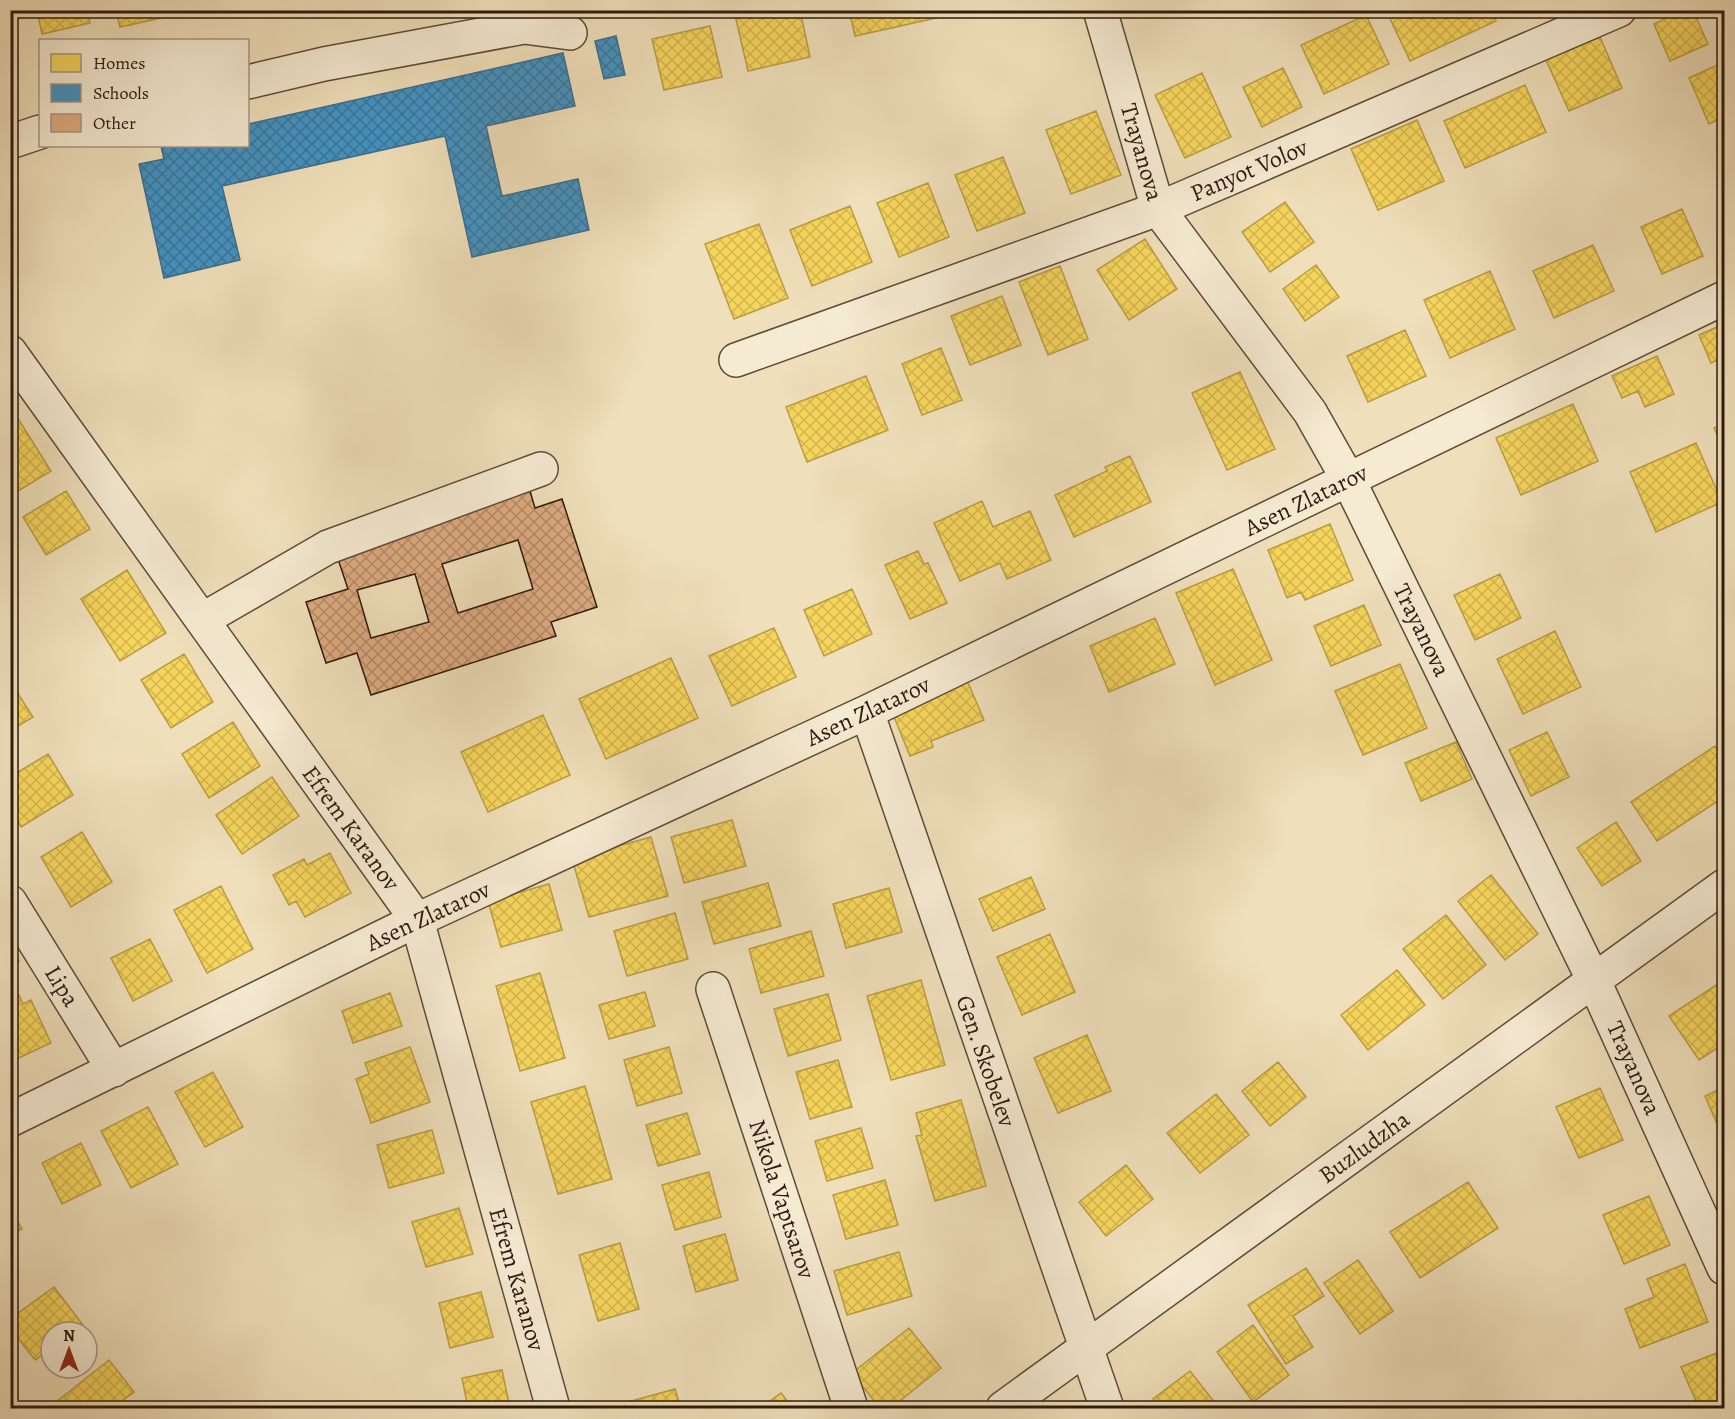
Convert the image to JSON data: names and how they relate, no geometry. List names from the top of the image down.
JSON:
{
  "streets": {
    "street": [
      "Trayanova",
      "Panyot Volov",
      "Asen Zlatarov",
      "Efrem Karanov",
      "Lipa",
      "Gen. Skobelev",
      "Buzludzha",
      "Nikola Vaptsarov"
    ]
  },
  "crossings": [
    ["Trayanova", "Panyot Volov"],
    ["Trayanova", "Asen Zlatarov"],
    ["Trayanova", "Buzludzha"],
    ["Asen Zlatarov", "Efrem Karanov"],
    ["Asen Zlatarov", "Lipa"],
    ["Asen Zlatarov", "Gen. Skobelev"],
    ["Gen. Skobelev", "Buzludzha"]
  ],
  "legend": ["Homes", "Schools", "Other"],
  "north": "top"
}
